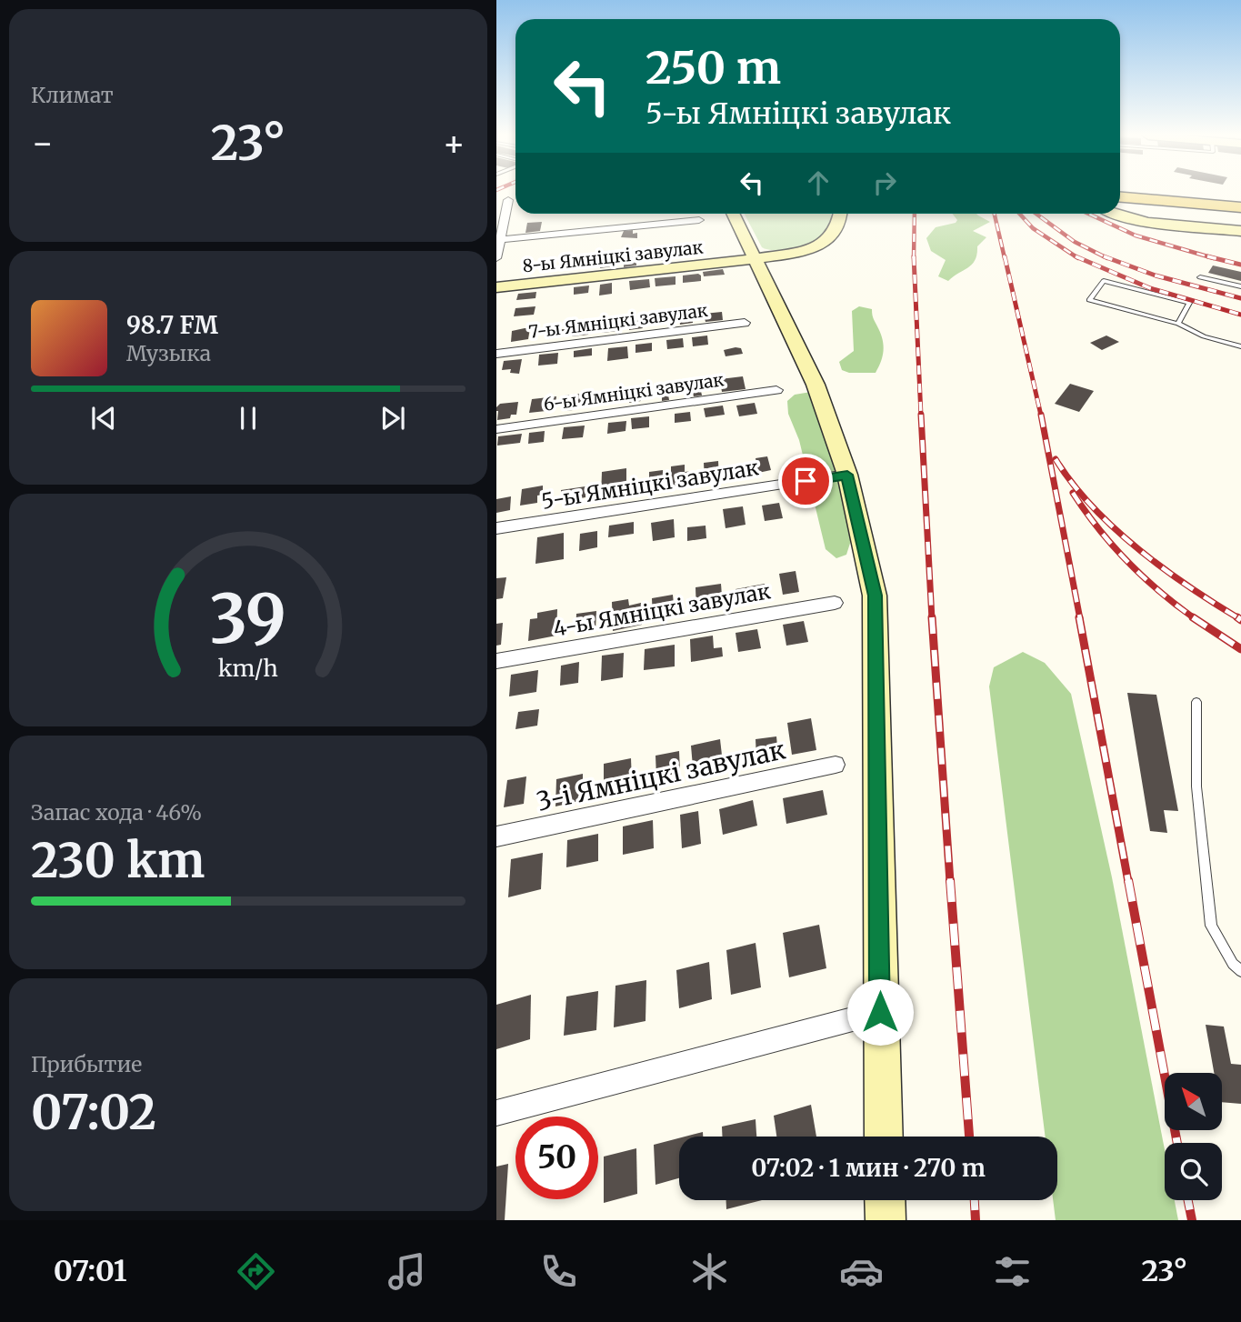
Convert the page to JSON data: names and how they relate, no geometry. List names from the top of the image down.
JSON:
{
  "streets": {
    "main road": ["8-ы Ямніцкі завулак"],
    "street": [
      "7-ы Ямніцкі завулак",
      "6-ы Ямніцкі завулак",
      "5-ы Ямніцкі завулак",
      "4-ы Ямніцкі завулак",
      "3-і Ямніцкі завулак"
    ]
  },
  "north": "top left",
  "page": {
    "tile": [
      "Климат",
      ["Запас хода · 46%", "230 km"],
      ["Прибытие", "07:02"]
    ],
    "turn": ["250 m", "5-ы Ямніцкі завулак"],
    "heat": ["−", "23°", "+"],
    "song": ["98.7 FM", "Музыка"],
    "limit": "50",
    "trip": "07:02 · 1 мин · 270 m",
    "tabs": ["07:01", "23°"],
    "gauge": ["39", "km/h"]
  }
}
